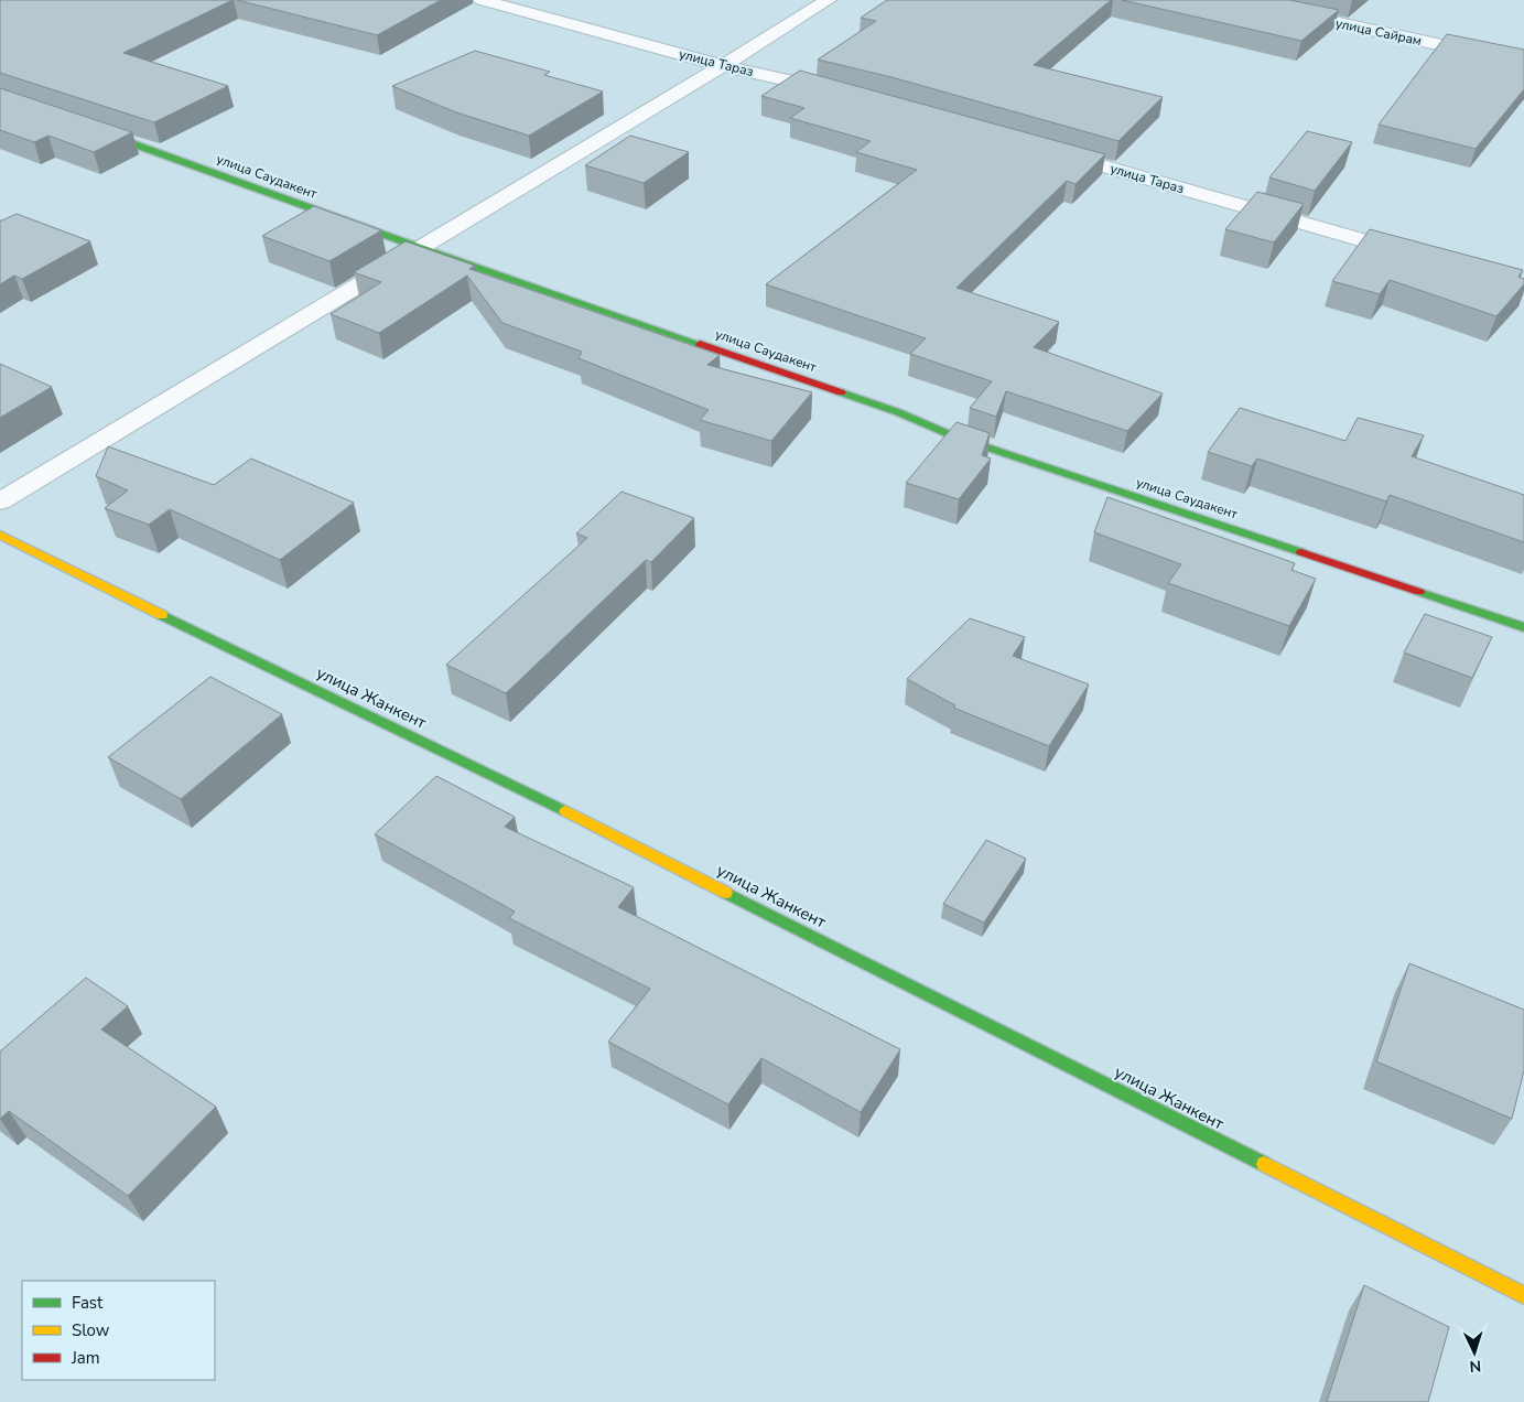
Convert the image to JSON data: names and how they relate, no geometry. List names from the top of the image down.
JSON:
{
  "streets": {
    "street": [
      "улица Сайрам",
      "улица Тараз",
      "улица Саудакент",
      "улица Жанкент"
    ]
  },
  "legend": ["Fast", "Slow", "Jam"],
  "north": "bottom"
}
